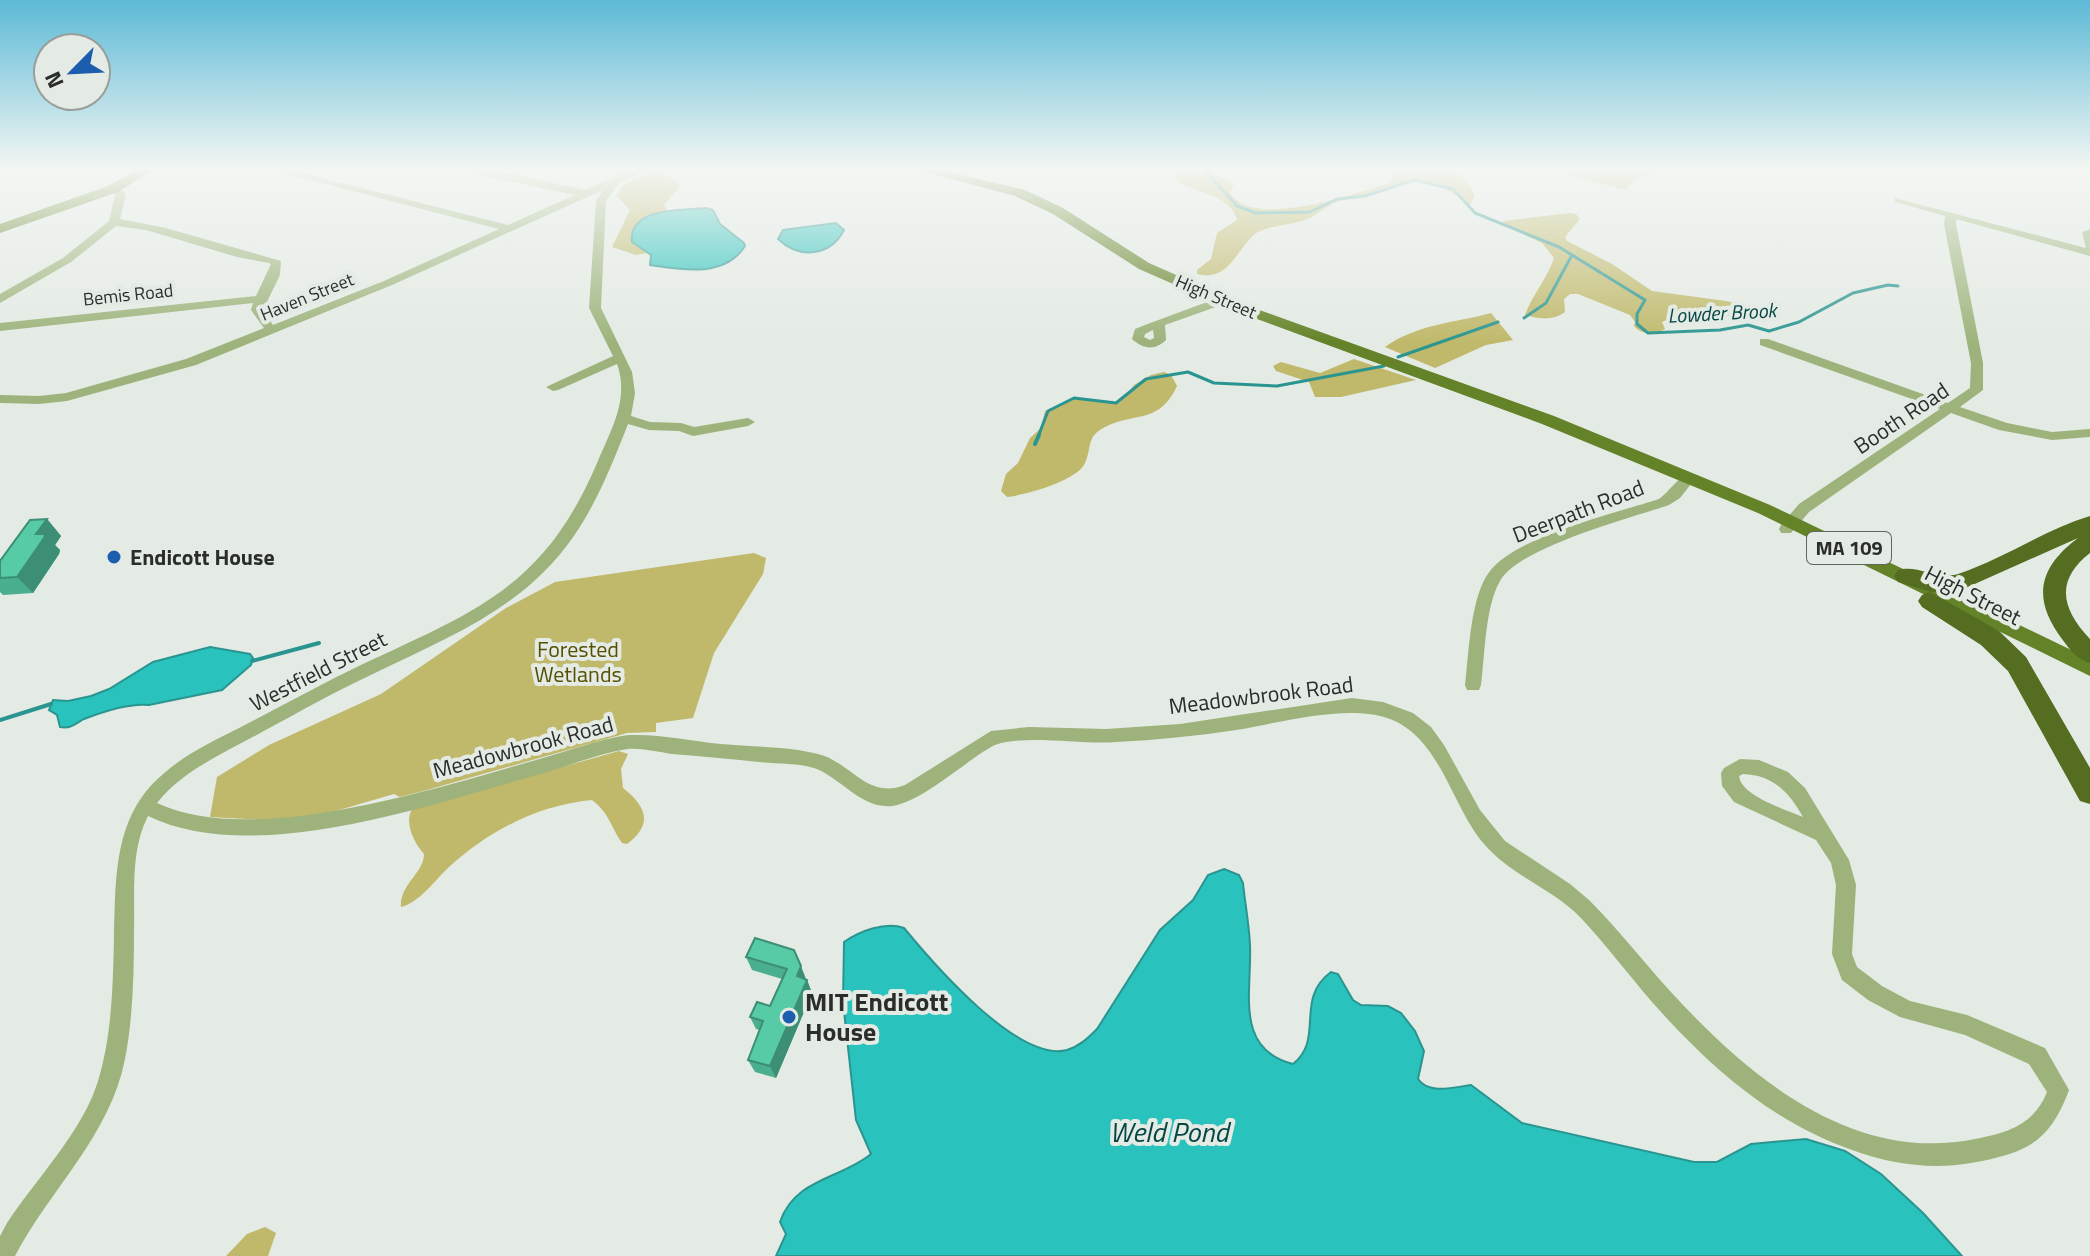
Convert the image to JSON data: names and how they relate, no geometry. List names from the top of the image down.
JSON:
{
  "streets": {
    "main road": ["High Street", "MA 109"],
    "street": [
      "Bemis Road",
      "Haven Street",
      "Booth Road",
      "Deerpath Road",
      "Westfield Street",
      "Meadowbrook Road"
    ]
  },
  "crossings": [
    ["High Street", "Booth Road"],
    ["High Street", "Deerpath Road"],
    ["Westfield Street", "Meadowbrook Road"]
  ],
  "water": ["Lowder Brook", "Weld Pond"],
  "parks": ["Forested Wetlands"],
  "places": ["Endicott House", "MIT Endicott House"],
  "north": "bottom left"
}
